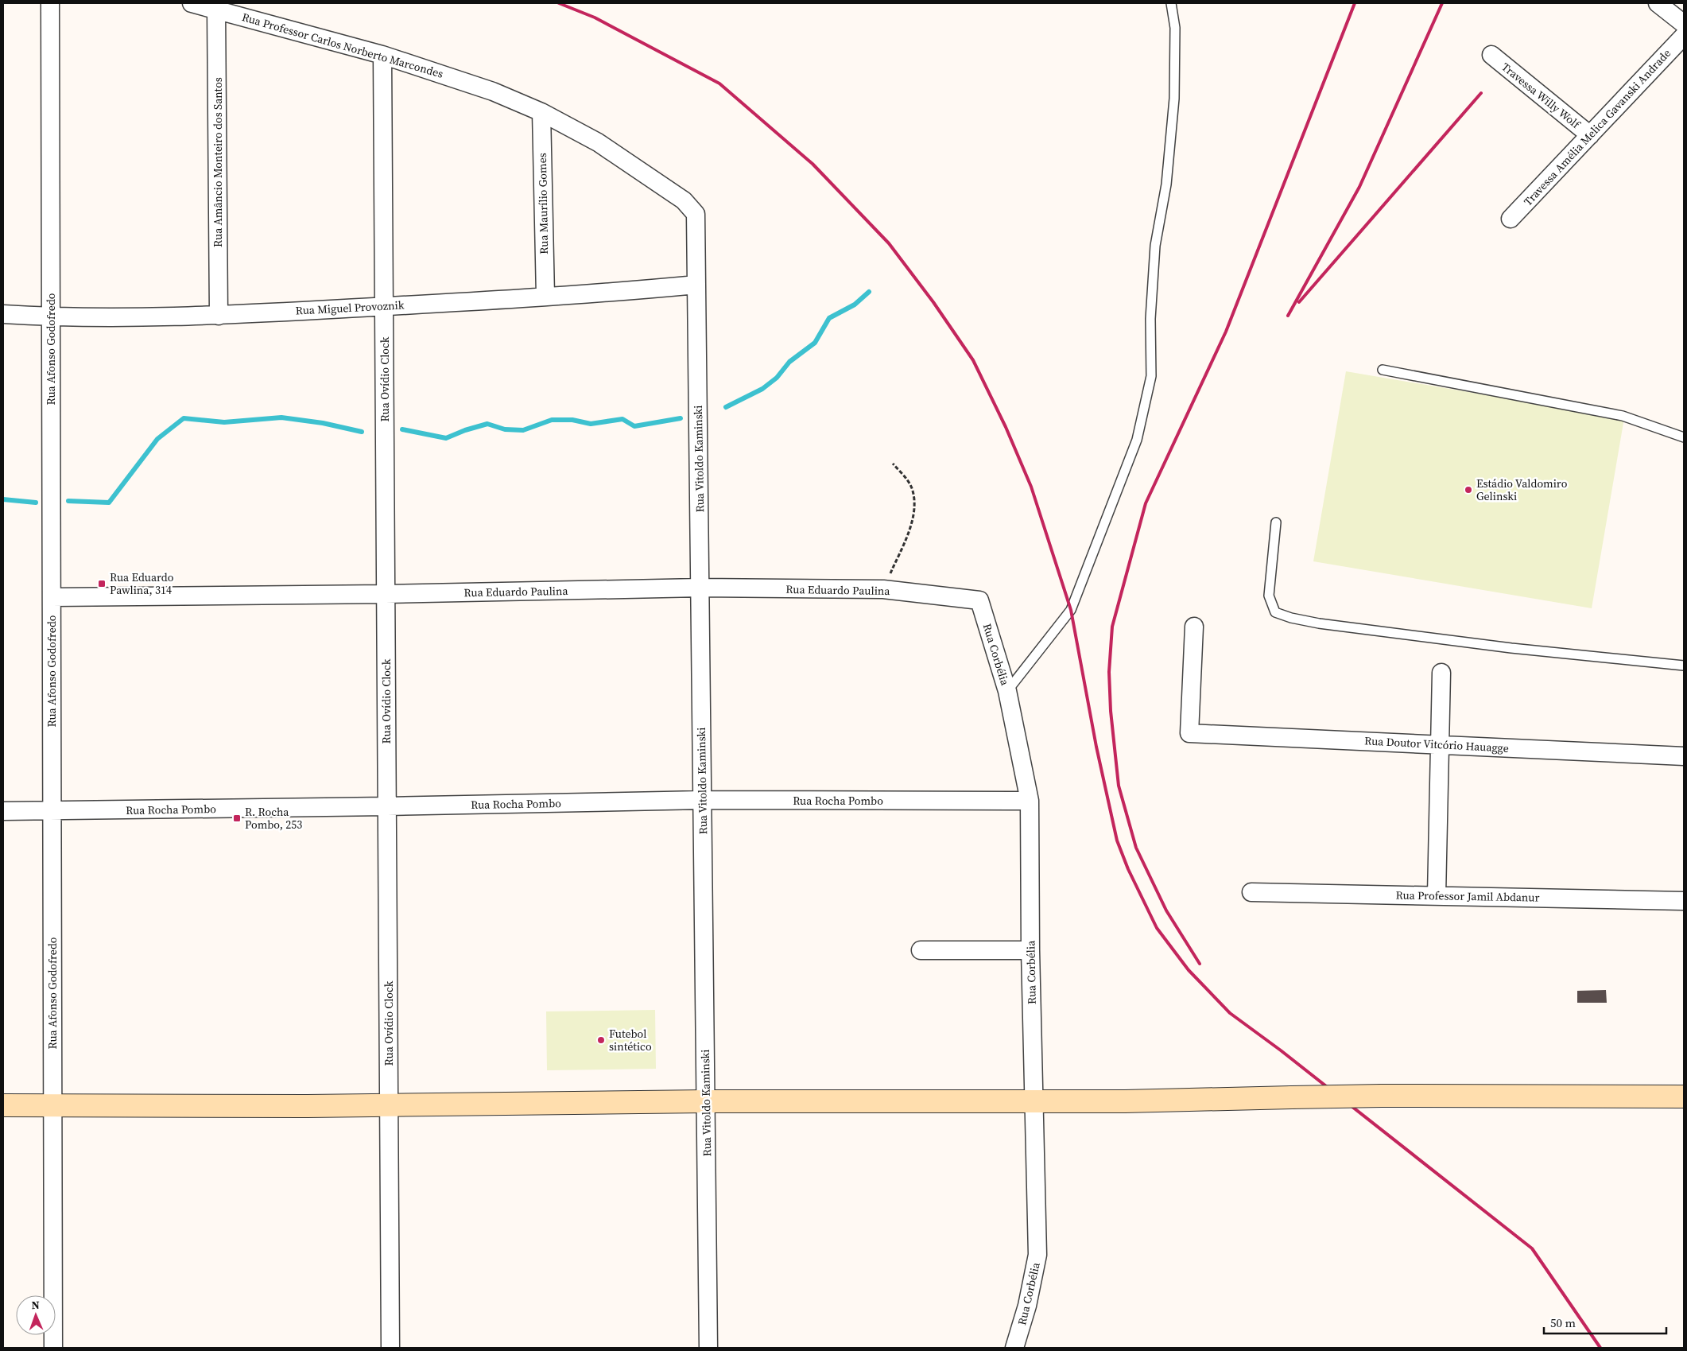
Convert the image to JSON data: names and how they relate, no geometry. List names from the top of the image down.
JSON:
{
  "streets": {
    "street": [
      "Rua Professor Carlos Norberto Marcondes",
      "Travessa Willy Wolf",
      "Travessa Amélia Melica Gavanski Andrade",
      "Rua Amâncio Monteiro dos Santos",
      "Rua Maurílio Gomes",
      "Rua Miguel Provoznik",
      "Rua Afonso Godofredo",
      "Rua Ovídio Clock",
      "Rua Vitoldo Kaminski",
      "Rua Eduardo Paulina",
      "Rua Corbélia",
      "Rua Doutor Vitcório Hauagge",
      "Rua Rocha Pombo",
      "Rua Professor Jamil Abdanur"
    ]
  },
  "crossings": [
    ["Rua Professor Carlos Norberto Marcondes", "Rua Amâncio Monteiro dos Santos"],
    ["Rua Professor Carlos Norberto Marcondes", "Rua Maurílio Gomes"],
    ["Rua Professor Carlos Norberto Marcondes", "Rua Ovídio Clock"],
    ["Rua Professor Carlos Norberto Marcondes", "Rua Vitoldo Kaminski"],
    ["Travessa Willy Wolf", "Travessa Amélia Melica Gavanski Andrade"],
    ["Rua Amâncio Monteiro dos Santos", "Rua Miguel Provoznik"],
    ["Rua Maurílio Gomes", "Rua Miguel Provoznik"],
    ["Rua Miguel Provoznik", "Rua Afonso Godofredo"],
    ["Rua Miguel Provoznik", "Rua Ovídio Clock"],
    ["Rua Miguel Provoznik", "Rua Vitoldo Kaminski"],
    ["Rua Afonso Godofredo", "Rua Eduardo Paulina"],
    ["Rua Afonso Godofredo", "Rua Rocha Pombo"],
    ["Rua Ovídio Clock", "Rua Eduardo Paulina"],
    ["Rua Ovídio Clock", "Rua Rocha Pombo"],
    ["Rua Vitoldo Kaminski", "Rua Eduardo Paulina"],
    ["Rua Vitoldo Kaminski", "Rua Rocha Pombo"],
    ["Rua Eduardo Paulina", "Rua Corbélia"],
    ["Rua Corbélia", "Rua Rocha Pombo"]
  ],
  "places": {
    "other": ["Estádio Valdomiro Gelinski", "Futebol sintético"],
    "transit": ["Rua Eduardo Pawlina, 314", "R. Rocha Pombo, 253"]
  },
  "scale_bar": "50 m",
  "north": "top"
}
